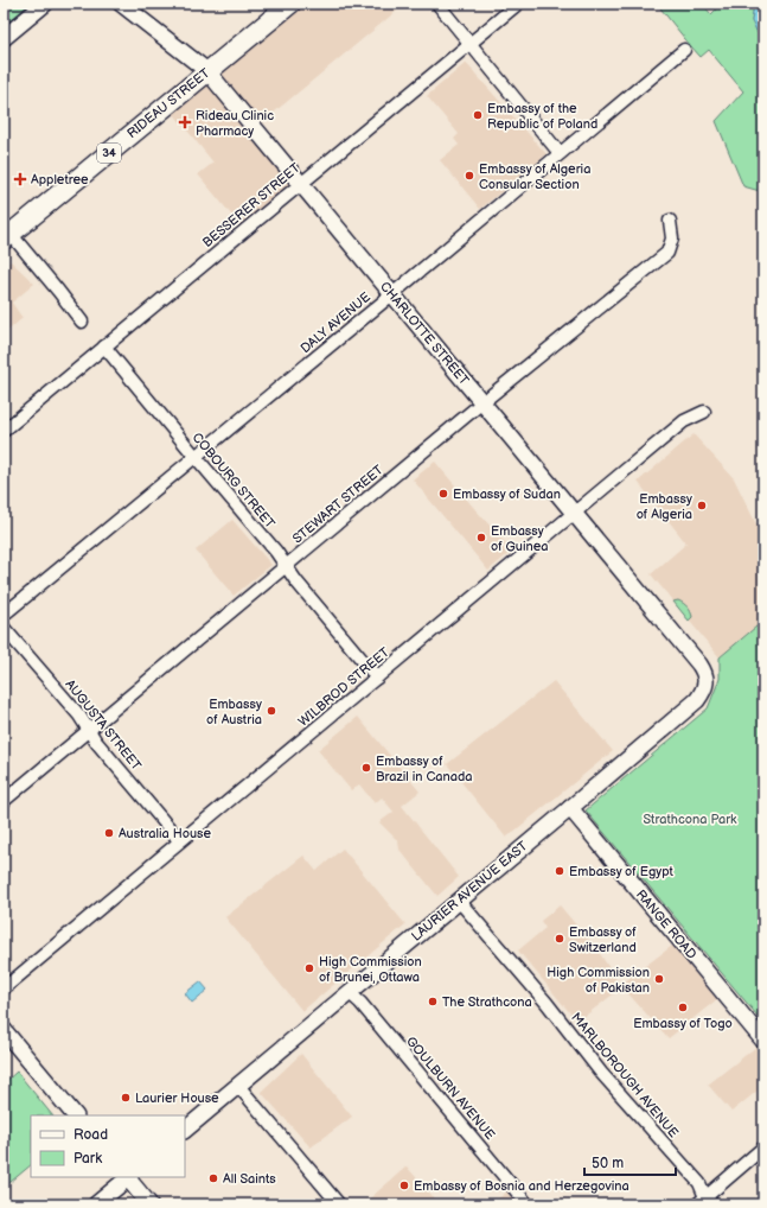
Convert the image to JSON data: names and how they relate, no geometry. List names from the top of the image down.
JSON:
{
  "streets": {
    "main road": ["RIDEAU STREET", "34"],
    "street": [
      "BESSERER STREET",
      "DALY AVENUE",
      "CHARLOTTE STREET",
      "COBOURG STREET",
      "STEWART STREET",
      "WILBROD STREET",
      "AUGUSTA STREET",
      "LAURIER AVENUE EAST",
      "RANGE ROAD",
      "MARLBOROUGH AVENUE",
      "GOULBURN AVENUE"
    ]
  },
  "crossings": [
    ["RIDEAU STREET", "CHARLOTTE STREET"],
    ["BESSERER STREET", "CHARLOTTE STREET"],
    ["BESSERER STREET", "COBOURG STREET"],
    ["DALY AVENUE", "CHARLOTTE STREET"],
    ["DALY AVENUE", "COBOURG STREET"],
    ["CHARLOTTE STREET", "STEWART STREET"],
    ["CHARLOTTE STREET", "WILBROD STREET"],
    ["CHARLOTTE STREET", "LAURIER AVENUE EAST"],
    ["COBOURG STREET", "STEWART STREET"],
    ["COBOURG STREET", "WILBROD STREET"],
    ["STEWART STREET", "AUGUSTA STREET"],
    ["WILBROD STREET", "AUGUSTA STREET"],
    ["LAURIER AVENUE EAST", "RANGE ROAD"],
    ["LAURIER AVENUE EAST", "MARLBOROUGH AVENUE"],
    ["LAURIER AVENUE EAST", "GOULBURN AVENUE"]
  ],
  "parks": ["Strathcona Park"],
  "places": {
    "other": [
      "Embassy of the Republic of Poland",
      "Embassy of Algeria Consular Section",
      "Embassy of Sudan",
      "Embassy of Algeria",
      "Embassy of Guinea",
      "Embassy of Austria",
      "Embassy of Brazil in Canada",
      "Australia House",
      "Embassy of Egypt",
      "Embassy of Switzerland",
      "High Commission of Brunei, Ottawa",
      "High Commission of Pakistan",
      "The Strathcona",
      "Embassy of Togo",
      "Laurier House",
      "All Saints",
      "Embassy of Bosnia and Herzegovina"
    ],
    "health": ["Rideau Clinic Pharmacy", "Appletree"]
  },
  "legend": ["Road", "Park"],
  "scale_bar": "50 m"
}
